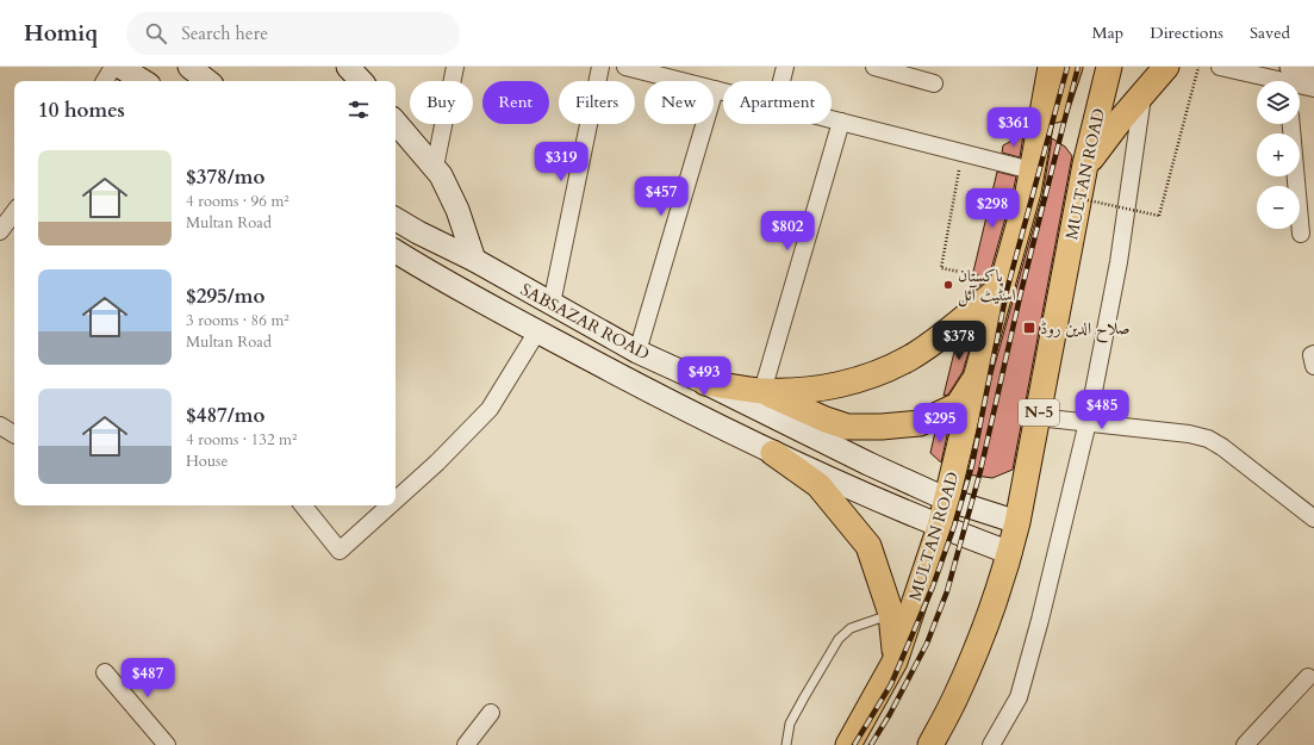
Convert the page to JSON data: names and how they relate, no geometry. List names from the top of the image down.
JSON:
{
  "streets": {
    "main road": ["MULTAN ROAD", "SABSAZAR ROAD", "N-5"]
  },
  "crossings": [
    ["MULTAN ROAD", "SABSAZAR ROAD"]
  ],
  "places": {
    "other": ["پاکستان اسٹیٹ آئل"],
    "transit": ["صلاح الدین روڈ"]
  },
  "page": {
    "header": "Homiq",
    "search": "Search here",
    "nav": ["Map", "Directions", "Saved"],
    "map_buttons": ["+", "−"],
    "chip": [
      "Buy",
      "Rent",
      "Filters",
      "New",
      "Apartment"
    ],
    "heading": "10 homes",
    "price": [
      "$361",
      "$319",
      "$457",
      "$298",
      "$802",
      "$378",
      "$493",
      "$485",
      "$295",
      "$487"
    ],
    "list": [
      {
        "name": "$378/mo",
        "note": "4 rooms · 96 m² · Multan Road"
      },
      {
        "name": "$295/mo",
        "note": "3 rooms · 86 m² · Multan Road"
      },
      {
        "name": "$487/mo",
        "note": "4 rooms · 132 m² · House"
      }
    ]
  }
}
